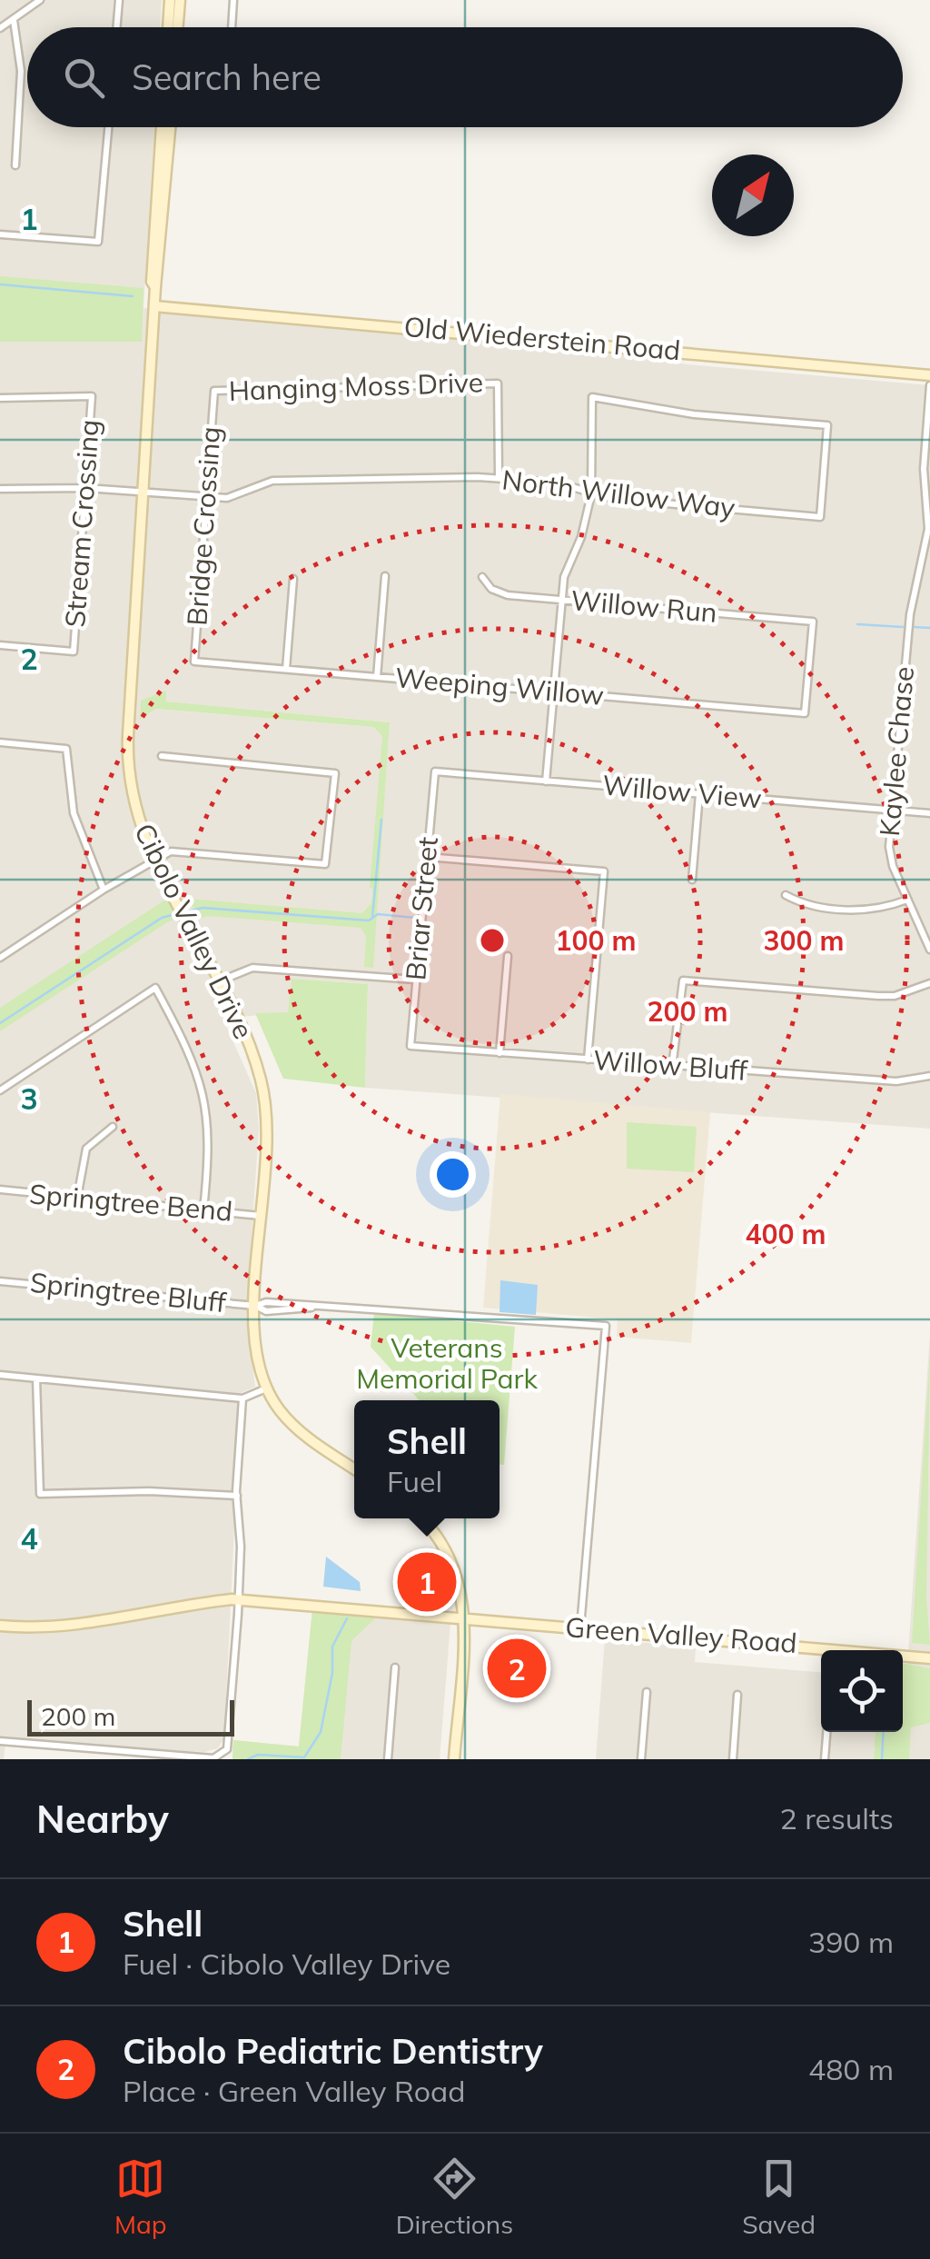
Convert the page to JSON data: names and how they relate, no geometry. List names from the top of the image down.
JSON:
{
  "streets": {
    "main road": ["Old Wiederstein Road", "Cibolo Valley Drive", "Green Valley Road"],
    "street": [
      "Hanging Moss Drive",
      "North Willow Way",
      "Stream Crossing",
      "Bridge Crossing",
      "Willow Run",
      "Weeping Willow",
      "Kaylee Chase",
      "Willow View",
      "Briar Street",
      "Willow Bluff",
      "Springtree Bend",
      "Springtree Bluff"
    ]
  },
  "crossings": [
    ["Old Wiederstein Road", "Cibolo Valley Drive"],
    ["Hanging Moss Drive", "North Willow Way"],
    ["Hanging Moss Drive", "Bridge Crossing"],
    ["North Willow Way", "Stream Crossing"],
    ["North Willow Way", "Bridge Crossing"],
    ["North Willow Way", "Cibolo Valley Drive"],
    ["Bridge Crossing", "Weeping Willow"],
    ["Willow Run", "Weeping Willow"],
    ["Kaylee Chase", "Willow View"],
    ["Willow View", "Briar Street"],
    ["Briar Street", "Willow Bluff"],
    ["Cibolo Valley Drive", "Springtree Bend"],
    ["Cibolo Valley Drive", "Springtree Bluff"],
    ["Springtree Bluff", "Green Valley Road"]
  ],
  "parks": ["Veterans Memorial Park"],
  "scale_bar": "200 m",
  "north": "top right",
  "page": {
    "search": "Search here",
    "popup": ["Shell", "Fuel"],
    "pins": ["1", "2"],
    "scale": "200 m",
    "heading": ["Nearby", "2 results"],
    "list": [
      {
        "mark": "1",
        "name": "Shell",
        "note": "Fuel · Cibolo Valley Drive",
        "value": "390 m"
      },
      {
        "mark": "2",
        "name": "Cibolo Pediatric Dentistry",
        "note": "Place · Green Valley Road",
        "value": "480 m"
      }
    ],
    "nav": ["Map", "Directions", "Saved"]
  },
  "grid": {
    "rows": [
      "1",
      "2",
      "3",
      "4"
    ]
  },
  "rings": [
    "100 m",
    "300 m",
    "200 m",
    "400 m"
  ]
}
